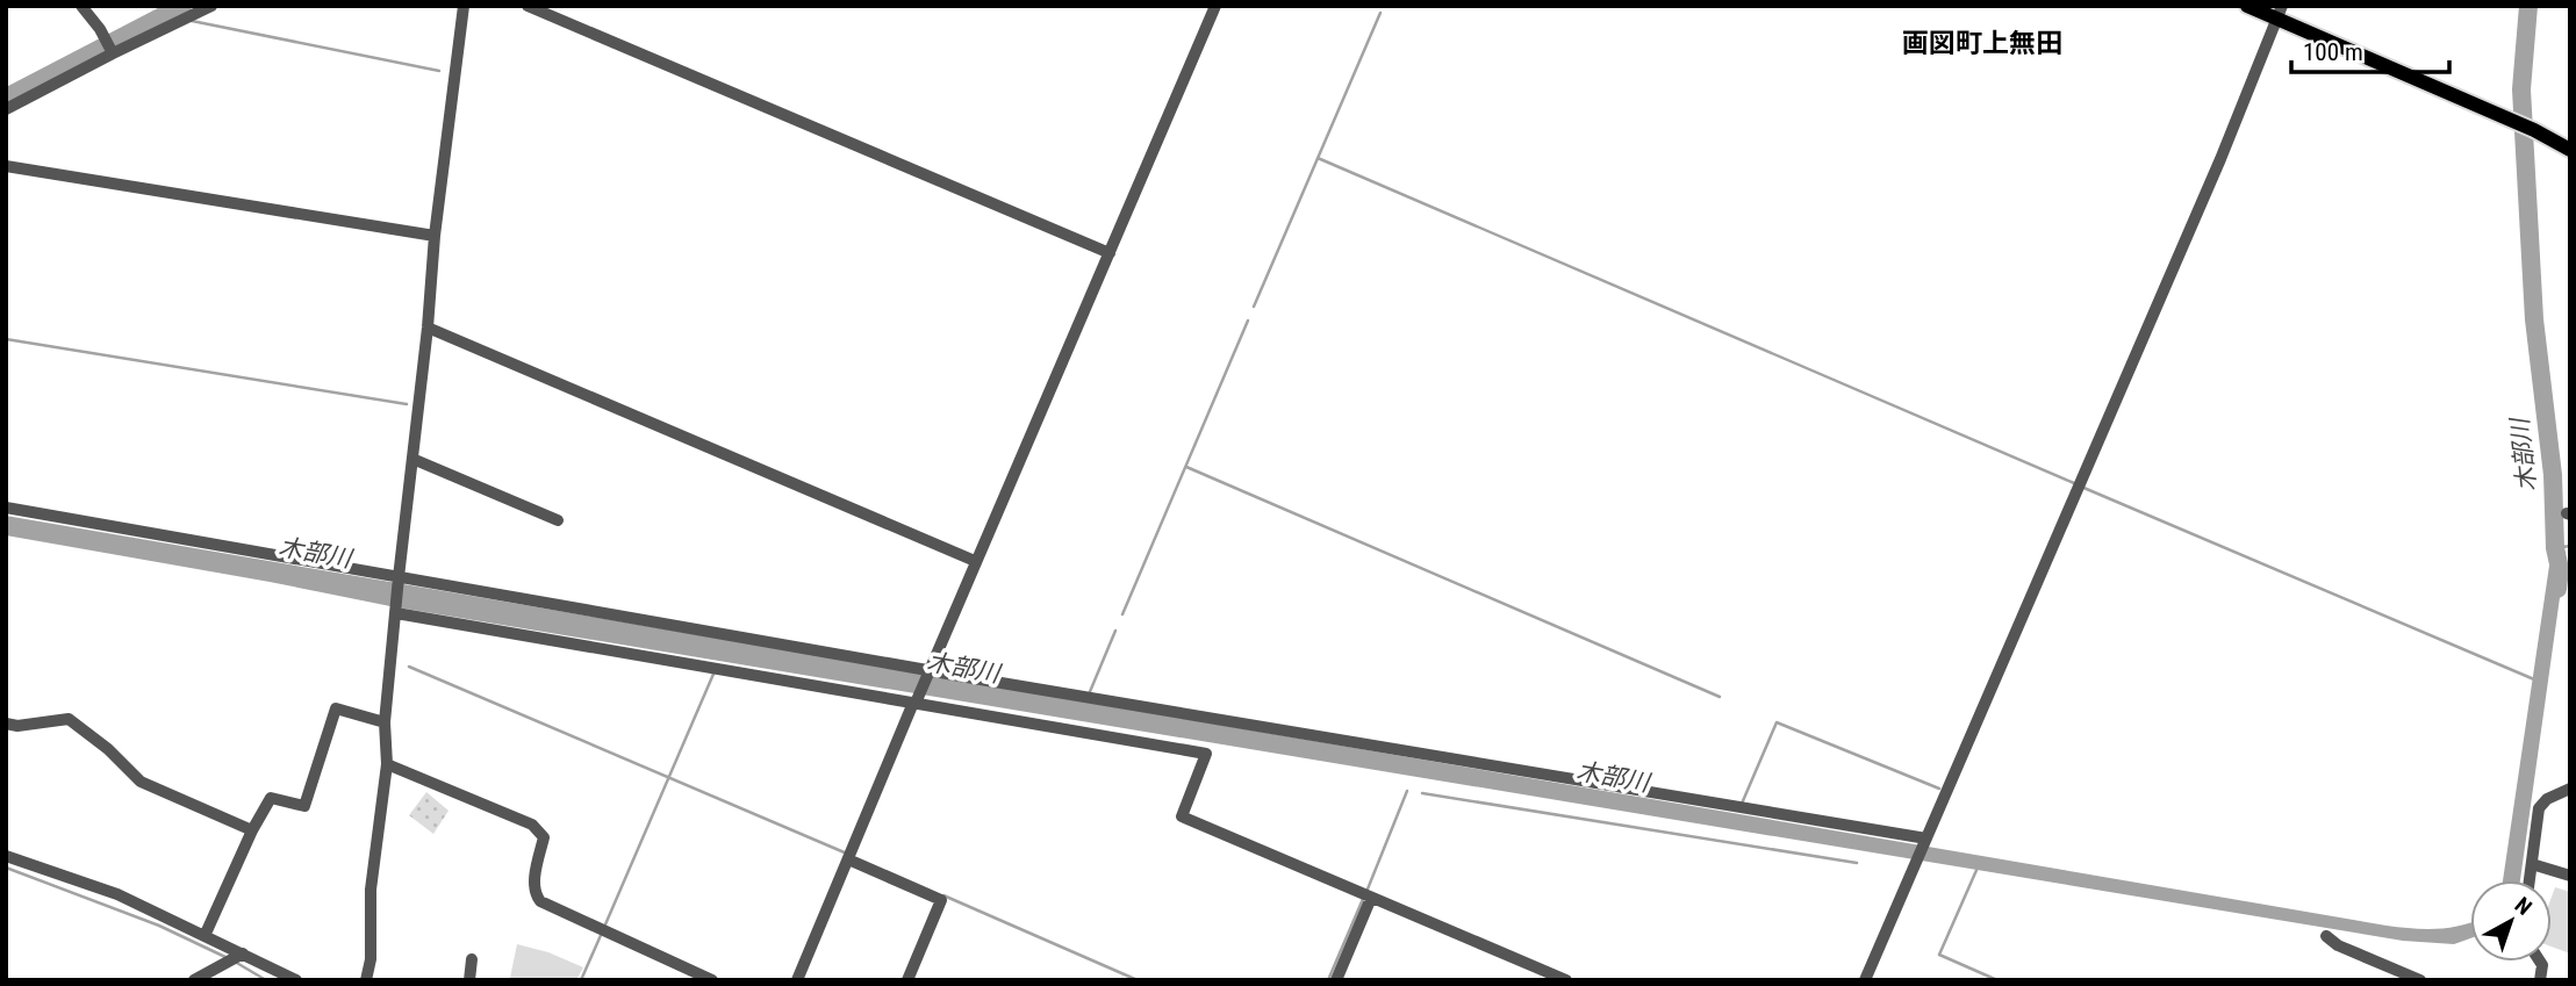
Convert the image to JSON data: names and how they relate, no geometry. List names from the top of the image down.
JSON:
{
  "districts": ["画図町上無田"],
  "water": ["木部川"],
  "scale_bar": "100 m",
  "north": "top right"
}
